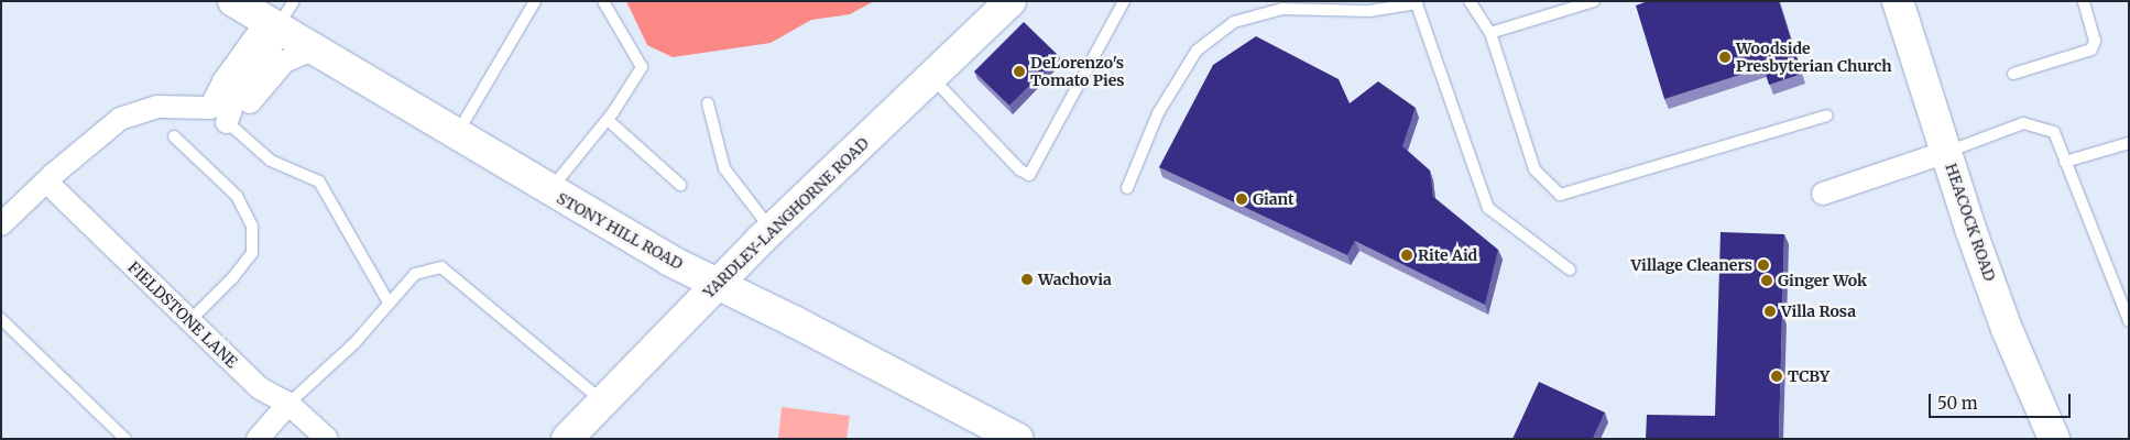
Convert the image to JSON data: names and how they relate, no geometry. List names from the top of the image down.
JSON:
{
  "streets": {
    "main road": ["YARDLEY-LANGHORNE ROAD", "HEACOCK ROAD", "STONY HILL ROAD"],
    "street": ["FIELDSTONE LANE"]
  },
  "crossings": [
    ["YARDLEY-LANGHORNE ROAD", "STONY HILL ROAD"]
  ],
  "places": [
    "Woodside Presbyterian Church",
    "DeLorenzo's Tomato Pies",
    "Giant",
    "Rite Aid",
    "Village Cleaners",
    "Wachovia",
    "Ginger Wok",
    "Villa Rosa",
    "TCBY"
  ],
  "scale_bar": "50 m"
}
